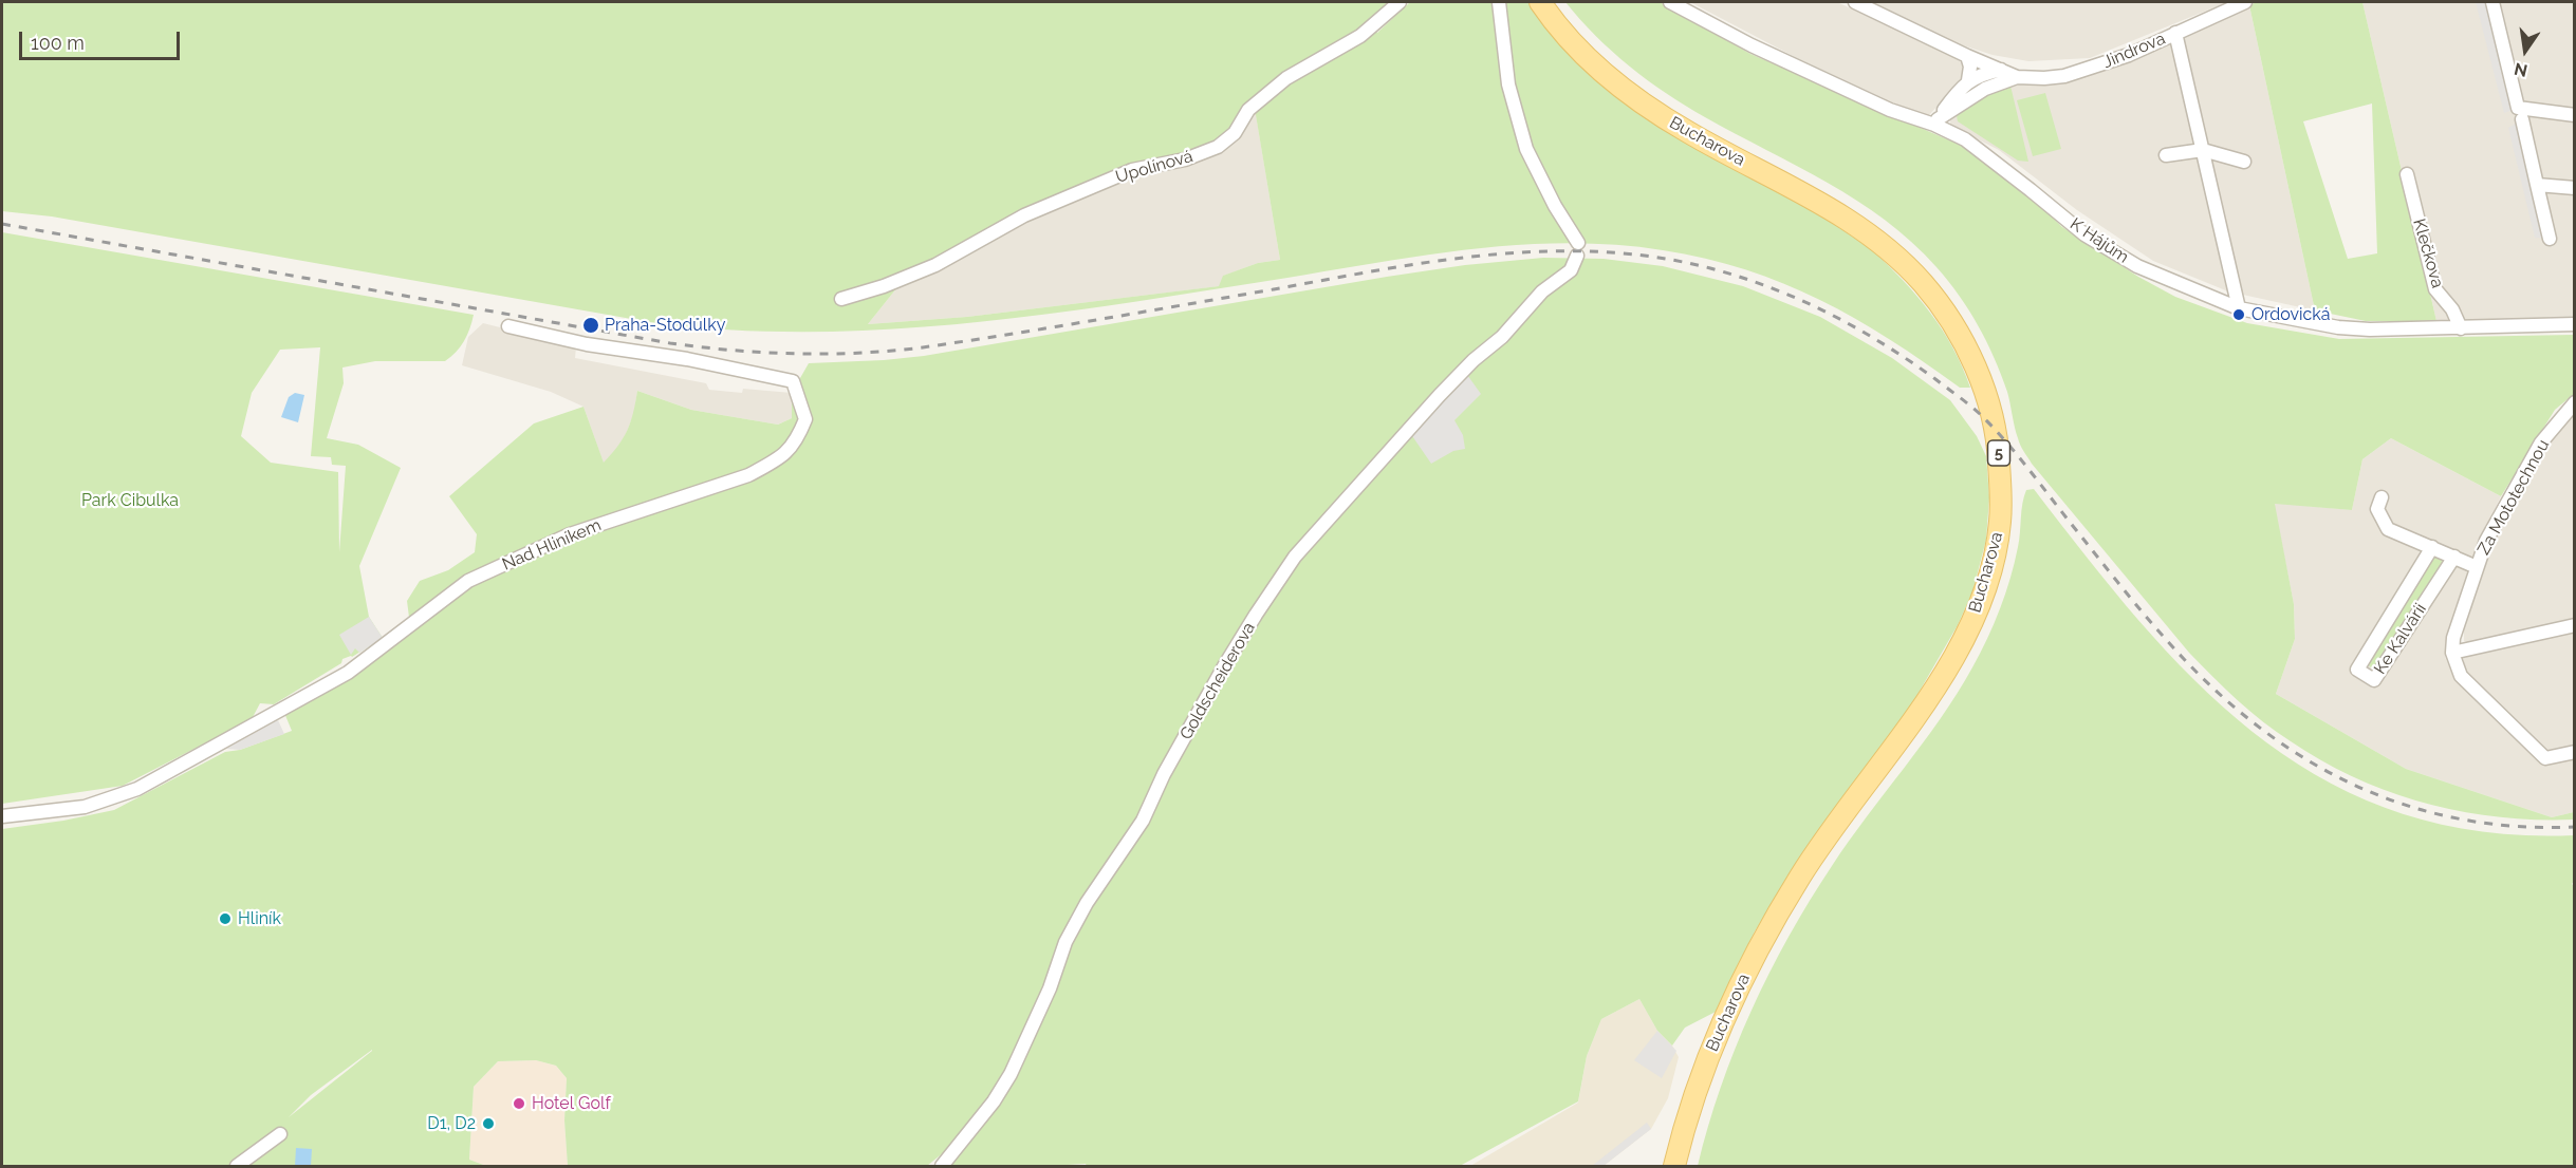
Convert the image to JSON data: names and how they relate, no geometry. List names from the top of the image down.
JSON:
{
  "streets": {
    "main road": ["Bucharova", "5"],
    "street": [
      "Jindrova",
      "Upolínová",
      "K Hájům",
      "Klečkova",
      "Za Mototechnou",
      "Nad Hliníkem",
      "Ke Kalvárii",
      "Goldscheiderova"
    ]
  },
  "crossings": [
    ["Jindrova", "K Hájům"],
    ["K Hájům", "Klečkova"]
  ],
  "parks": ["Park Cibulka"],
  "places": [
    "Ordovická",
    "Praha-Stodůlky",
    "Hliník",
    "Hotel Golf",
    "D1, D2"
  ],
  "scale_bar": "100 m",
  "north": "bottom"
}
